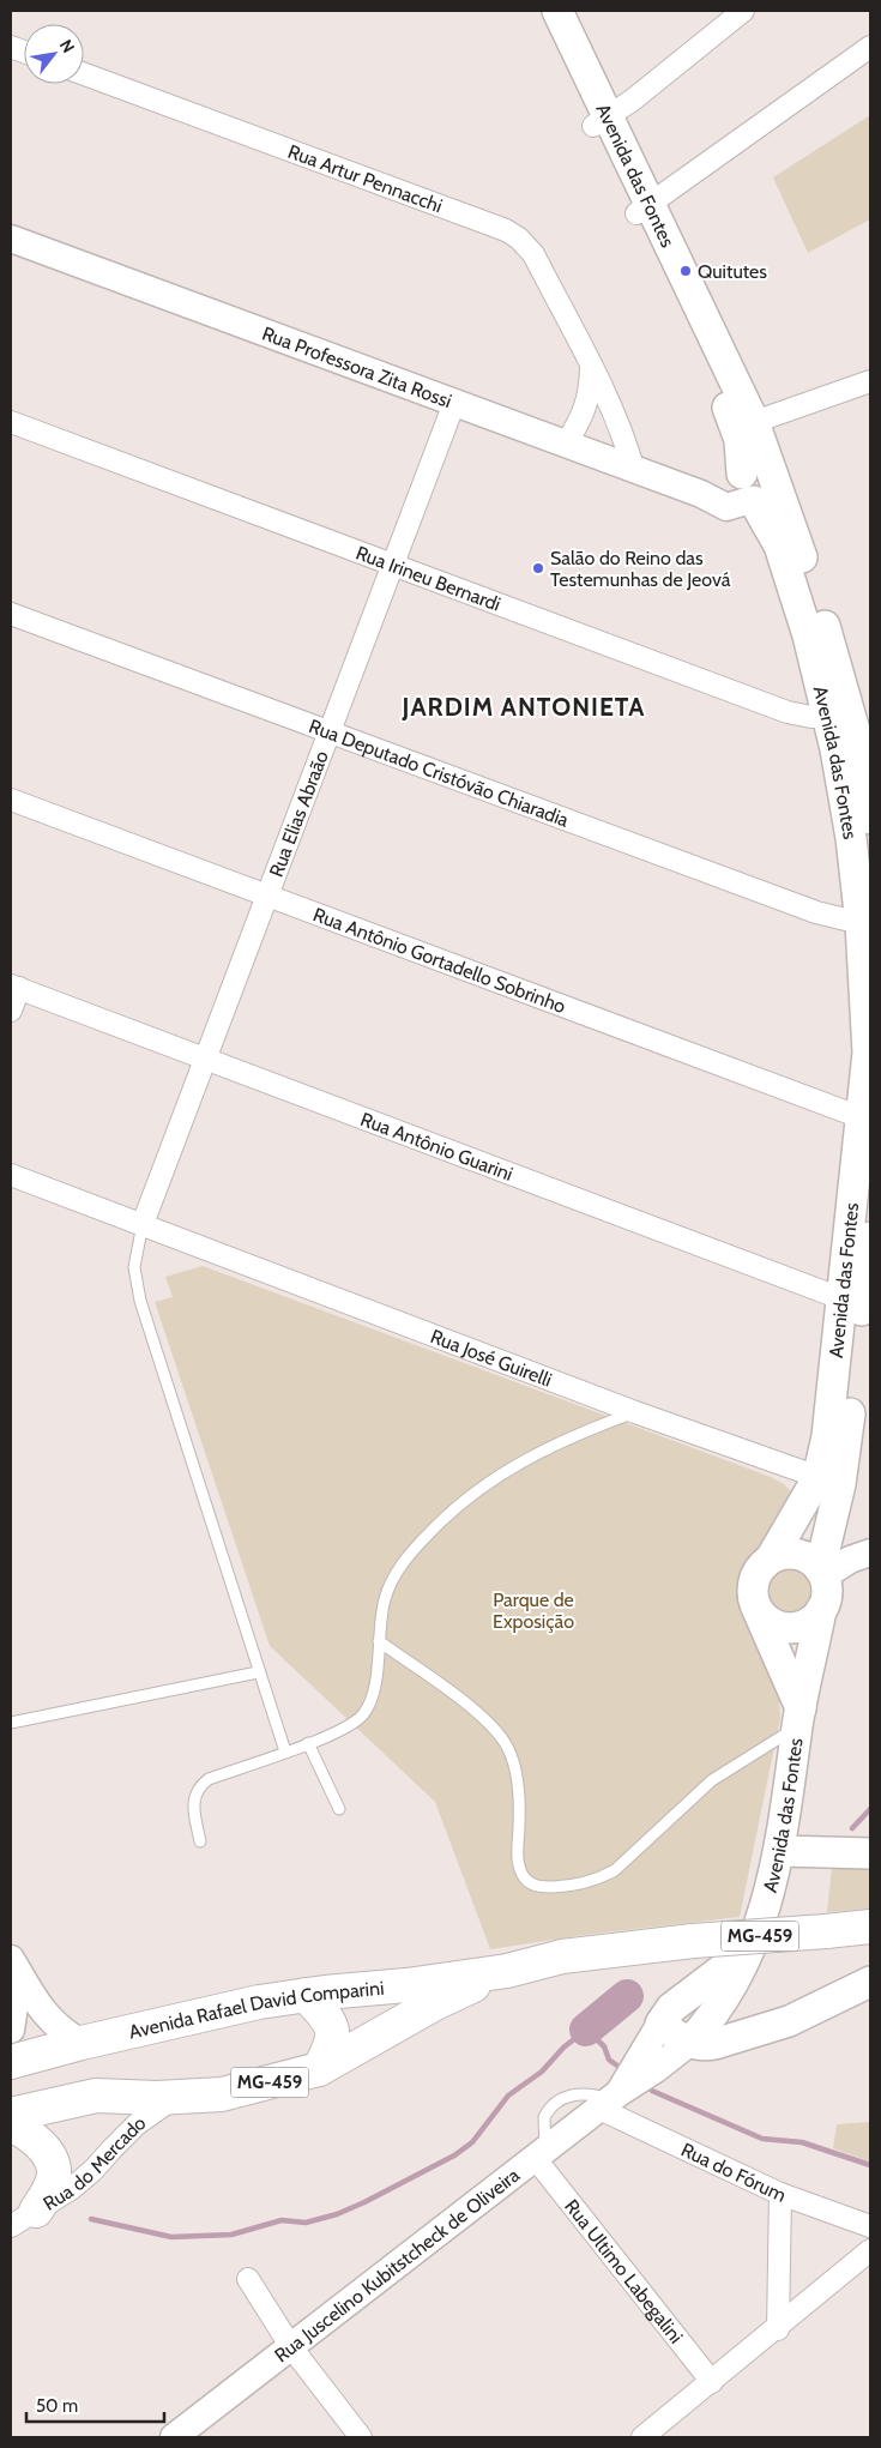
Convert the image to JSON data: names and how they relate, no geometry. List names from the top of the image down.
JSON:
{
  "streets": {
    "main road": ["Avenida das Fontes", "MG-459", "Avenida Rafael David Comparini"],
    "street": [
      "Rua Artur Pennacchi",
      "Rua Professora Zita Rossi",
      "Rua Irineu Bernardi",
      "Rua Deputado Cristóvão Chiaradia",
      "Rua Elias Abraão",
      "Rua Antônio Gortadello Sobrinho",
      "Rua Antônio Guarini",
      "Rua José Guirelli",
      "Rua do Mercado",
      "Rua do Fórum",
      "Rua Juscelino Kubitstcheck de Oliveira",
      "Rua Ultimo Labegalini"
    ]
  },
  "crossings": [
    ["Avenida das Fontes", "Rua Professora Zita Rossi"],
    ["Avenida das Fontes", "Rua Irineu Bernardi"],
    ["Avenida das Fontes", "Rua Deputado Cristóvão Chiaradia"],
    ["Avenida das Fontes", "Rua Antônio Gortadello Sobrinho"],
    ["Avenida das Fontes", "Rua Antônio Guarini"],
    ["Avenida das Fontes", "Rua José Guirelli"],
    ["Avenida das Fontes", "Rua Juscelino Kubitstcheck de Oliveira"],
    ["Rua Artur Pennacchi", "Rua Professora Zita Rossi"],
    ["Rua Professora Zita Rossi", "Rua Elias Abraão"],
    ["Rua Irineu Bernardi", "Rua Elias Abraão"],
    ["Rua Deputado Cristóvão Chiaradia", "Rua Elias Abraão"],
    ["Rua Elias Abraão", "Rua Antônio Gortadello Sobrinho"],
    ["Rua Elias Abraão", "Rua Antônio Guarini"],
    ["Rua Elias Abraão", "Rua José Guirelli"],
    ["Avenida Rafael David Comparini", "Rua do Mercado"],
    ["Rua do Fórum", "Rua Juscelino Kubitstcheck de Oliveira"],
    ["Rua Juscelino Kubitstcheck de Oliveira", "Rua Ultimo Labegalini"]
  ],
  "districts": ["JARDIM ANTONIETA"],
  "parks": ["Parque de Exposição"],
  "places": ["Quitutes", "Salão do Reino das Testemunhas de Jeová"],
  "scale_bar": "50 m",
  "north": "top right"
}
